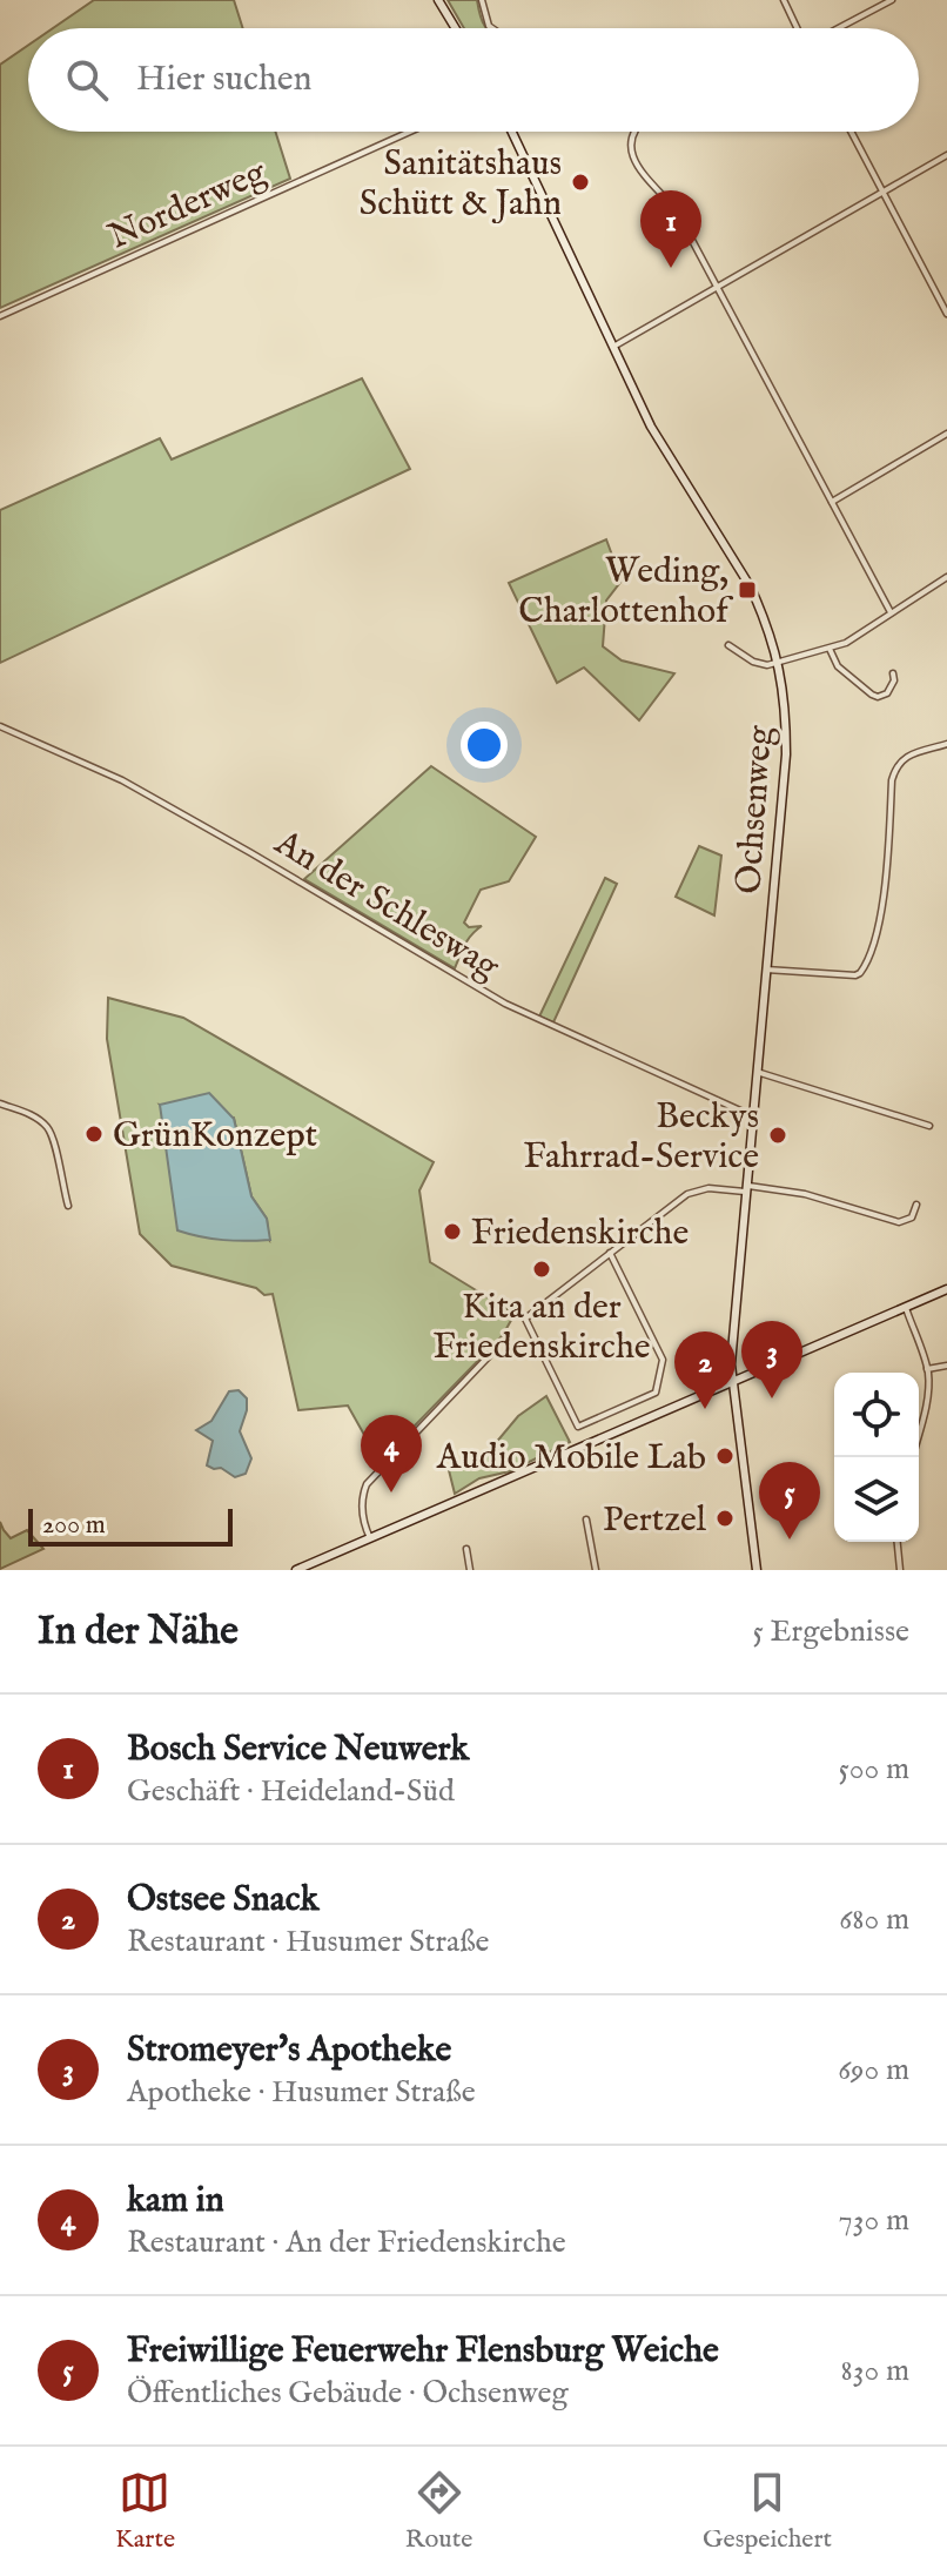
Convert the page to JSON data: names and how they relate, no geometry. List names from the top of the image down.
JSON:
{
  "streets": {
    "main road": ["Ochsenweg"],
    "street": ["Norderweg", "An der Schleswag"]
  },
  "crossings": [
    ["Ochsenweg", "An der Schleswag"]
  ],
  "places": {
    "other": [
      "Sanitätshaus Schütt & Jahn",
      "GrünKonzept",
      "Beckys Fahrrad-Service",
      "Friedenskirche",
      "Kita an der Friedenskirche",
      "Audio Mobile Lab",
      "Pertzel"
    ],
    "transit": ["Weding, Charlottenhof"]
  },
  "scale_bar": "200 m",
  "page": {
    "search": "Hier suchen",
    "pins": [
      "1",
      "3",
      "2",
      "4",
      "5"
    ],
    "scale": "200 m",
    "heading": ["In der Nähe", "5 Ergebnisse"],
    "list": [
      {
        "mark": "1",
        "name": "Bosch Service Neuwerk",
        "note": "Geschäft · Heideland-Süd",
        "value": "500 m"
      },
      {
        "mark": "2",
        "name": "Ostsee Snack",
        "note": "Restaurant · Husumer Straße",
        "value": "680 m"
      },
      {
        "mark": "3",
        "name": "Stromeyer's Apotheke",
        "note": "Apotheke · Husumer Straße",
        "value": "690 m"
      },
      {
        "mark": "4",
        "name": "kam in",
        "note": "Restaurant · An der Friedenskirche",
        "value": "730 m"
      },
      {
        "mark": "5",
        "name": "Freiwillige Feuerwehr Flensburg Weiche",
        "note": "Öffentliches Gebäude · Ochsenweg",
        "value": "830 m"
      }
    ],
    "nav": ["Karte", "Route", "Gespeichert"]
  }
}
